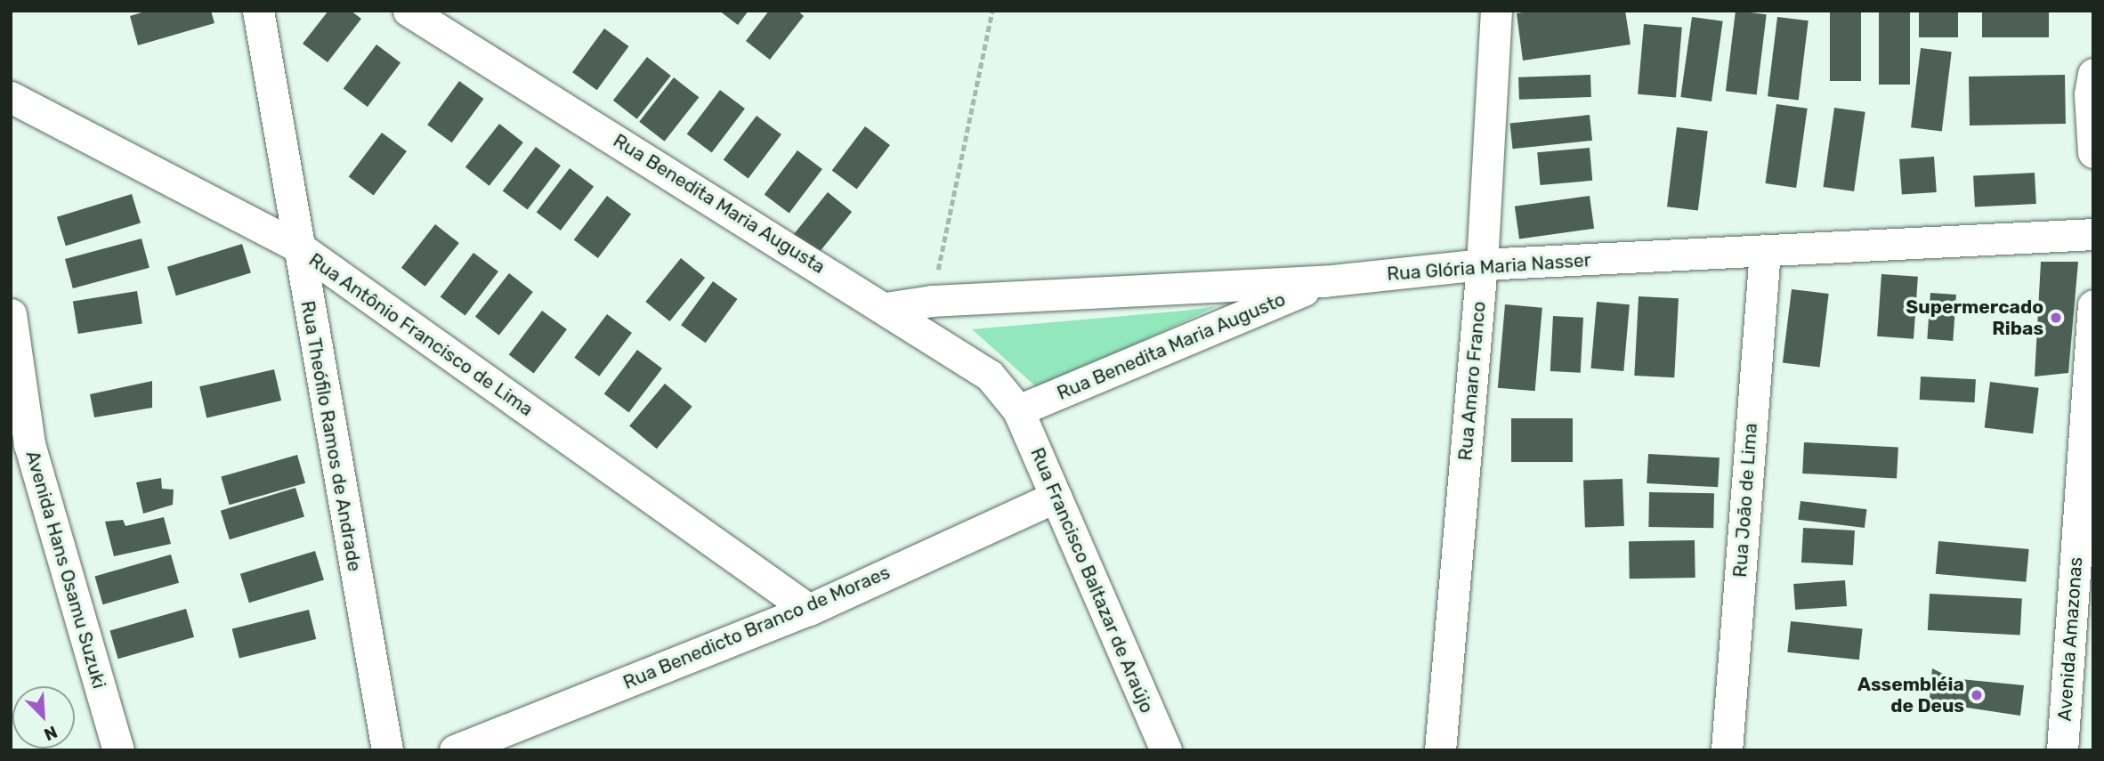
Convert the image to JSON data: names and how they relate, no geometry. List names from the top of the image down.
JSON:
{
  "streets": {
    "street": [
      "Rua Benedita Maria Augusta",
      "Rua Glória Maria Nasser",
      "Rua Antônio Francisco de Lima",
      "Rua Benedita Maria Augusto",
      "Rua Amaro Franco",
      "Rua Theófilo Ramos de Andrade",
      "Rua João de Lima",
      "Avenida Hans Osamu Suzuki",
      "Rua Francisco Baltazar de Araújo",
      "Rua Benedicto Branco de Moraes",
      "Avenida Amazonas"
    ]
  },
  "crossings": [
    ["Rua Benedita Maria Augusta", "Rua Glória Maria Nasser"],
    ["Rua Benedita Maria Augusta", "Rua Benedita Maria Augusto"],
    ["Rua Benedita Maria Augusta", "Rua Francisco Baltazar de Araújo"],
    ["Rua Glória Maria Nasser", "Rua Benedita Maria Augusto"],
    ["Rua Glória Maria Nasser", "Rua Amaro Franco"],
    ["Rua Glória Maria Nasser", "Rua João de Lima"],
    ["Rua Antônio Francisco de Lima", "Rua Theófilo Ramos de Andrade"],
    ["Rua Antônio Francisco de Lima", "Rua Benedicto Branco de Moraes"],
    ["Rua Benedita Maria Augusto", "Rua Francisco Baltazar de Araújo"],
    ["Rua Francisco Baltazar de Araújo", "Rua Benedicto Branco de Moraes"]
  ],
  "places": ["Supermercado Ribas", "Assembléia de Deus"],
  "north": "bottom right"
}
